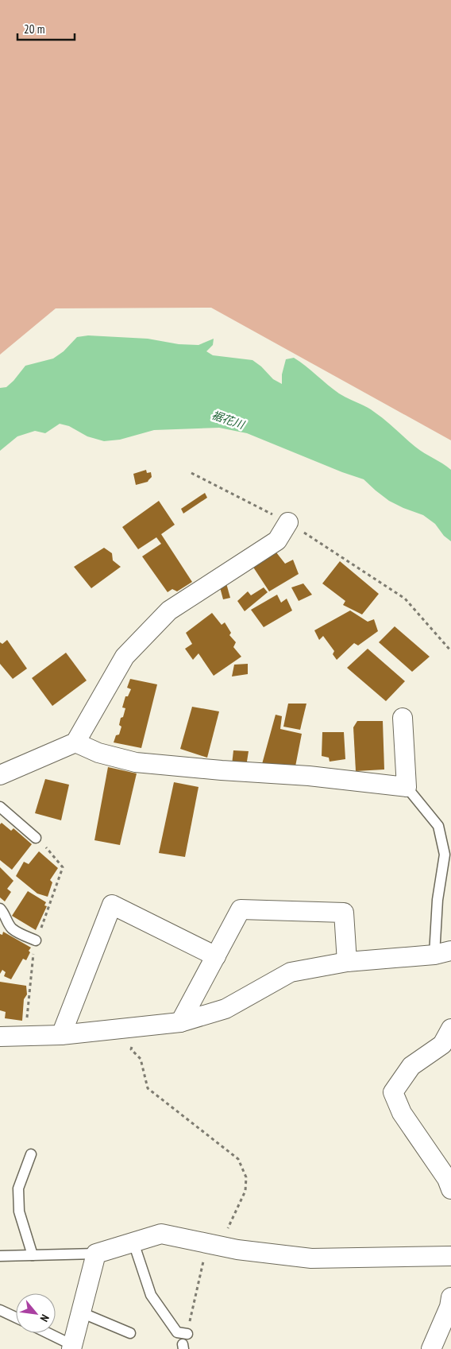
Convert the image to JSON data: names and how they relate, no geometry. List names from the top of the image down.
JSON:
{
  "water": ["裾花川"],
  "scale_bar": "20 m",
  "north": "bottom right"
}
